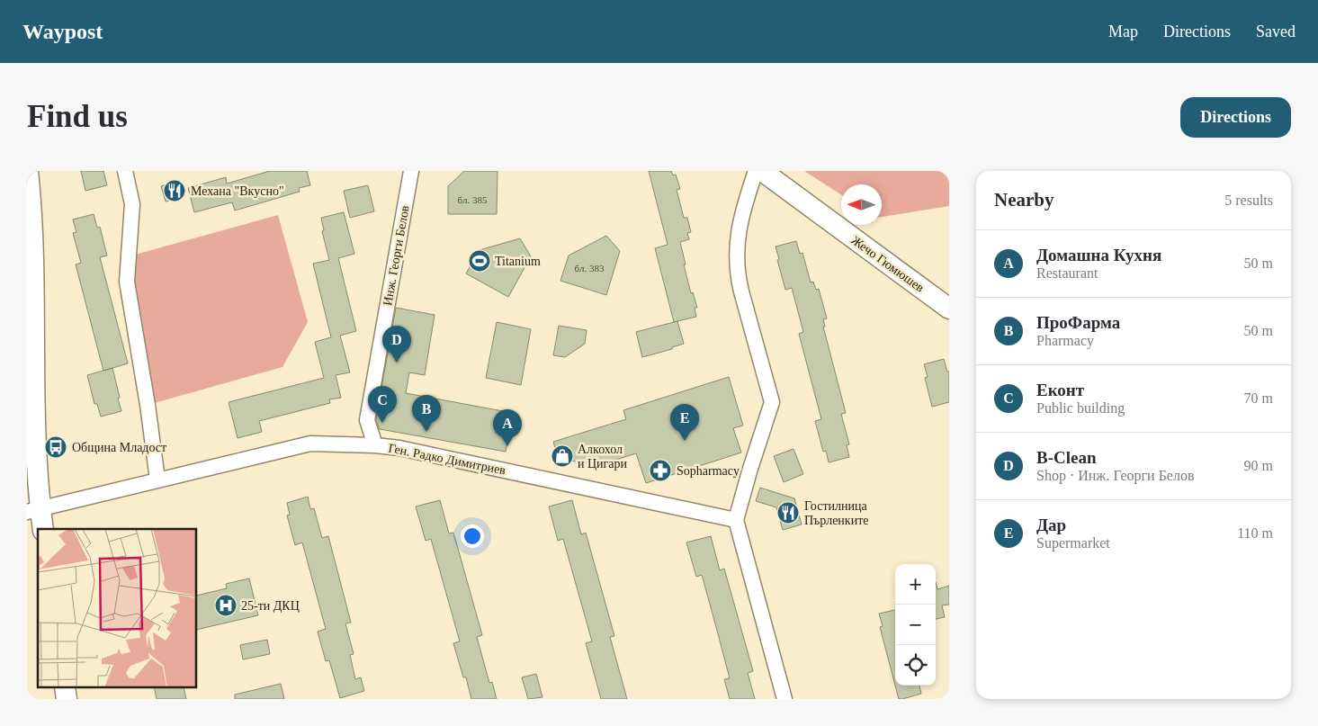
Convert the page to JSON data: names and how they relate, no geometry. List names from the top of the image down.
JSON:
{
  "streets": {
    "street": ["Инж. Георги Белов", "Жечо Гюмюшев", "Ген. Радко Димитриев"]
  },
  "crossings": [
    ["Инж. Георги Белов", "Ген. Радко Димитриев"]
  ],
  "places": {
    "restaurant": ["Механа \"Вкусно\"", "Гостилница Пърленките"],
    "sports": ["Titanium"],
    "bus stop": ["Община Младост"],
    "shop": ["Алкохол и Цигари"],
    "pharmacy": ["Sopharmacy"],
    "hospital": ["25-ти ДКЦ"]
  },
  "house_numbers": ["бл. 385", "бл. 383"],
  "north": "left",
  "page": {
    "header": "Waypost",
    "nav": ["Map", "Directions", "Saved"],
    "buttons": "Directions",
    "title": "Find us",
    "heading": ["Nearby", "5 results"],
    "list": [
      {
        "mark": "A",
        "name": "Домашна Кухня",
        "note": "Restaurant",
        "value": "50 m"
      },
      {
        "mark": "B",
        "name": "ПроФарма",
        "note": "Pharmacy",
        "value": "50 m"
      },
      {
        "mark": "C",
        "name": "Еконт",
        "note": "Public building",
        "value": "70 m"
      },
      {
        "mark": "D",
        "name": "B-Clean",
        "note": "Shop · Инж. Георги Белов",
        "value": "90 m"
      },
      {
        "mark": "E",
        "name": "Дар",
        "note": "Supermarket",
        "value": "110 m"
      }
    ],
    "pins": [
      "D",
      "C",
      "B",
      "E",
      "A"
    ],
    "map_buttons": ["+", "−"]
  }
}
